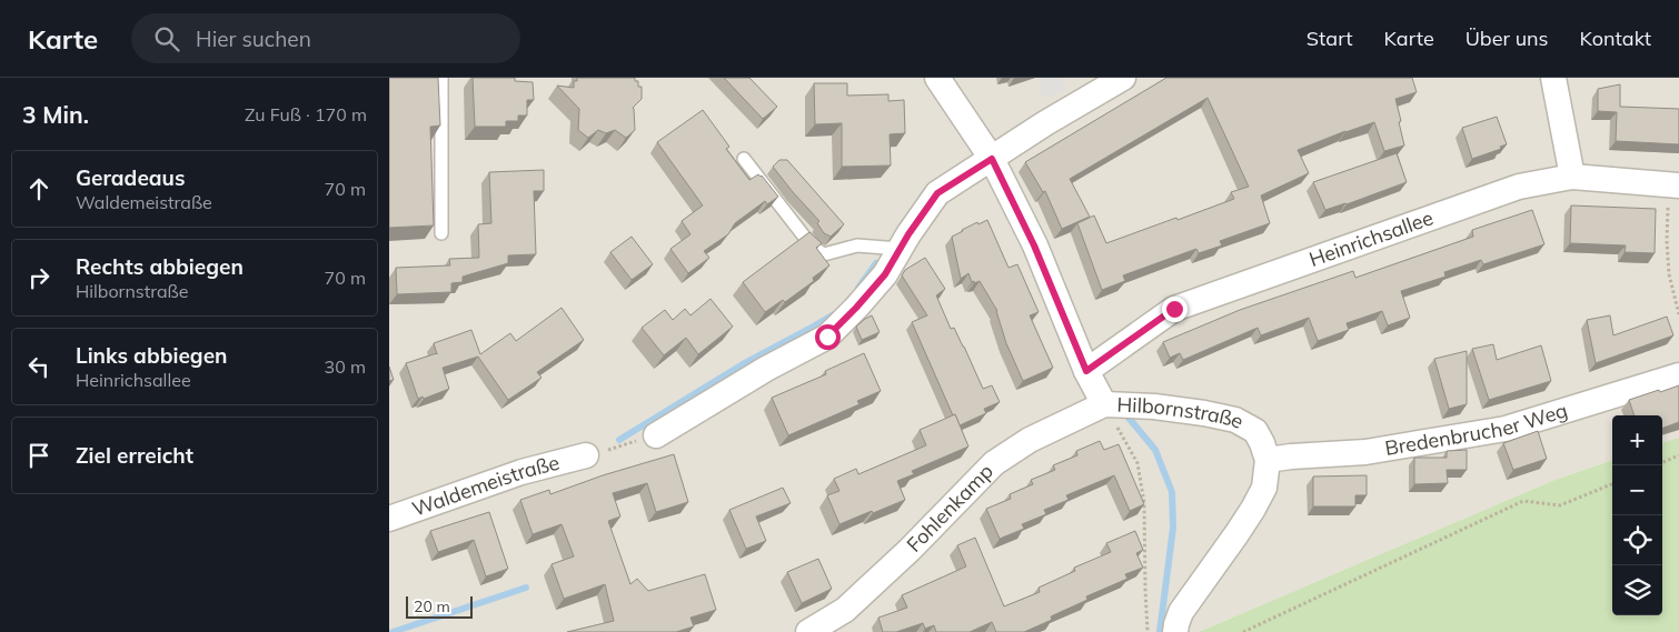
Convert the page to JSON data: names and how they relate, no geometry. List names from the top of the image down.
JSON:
{
  "streets": {
    "street": [
      "Heinrichsallee",
      "Hilbornstraße",
      "Bredenbrucher Weg",
      "Waldemeistraße",
      "Fohlenkamp"
    ]
  },
  "crossings": [
    ["Heinrichsallee", "Hilbornstraße"],
    ["Hilbornstraße", "Bredenbrucher Weg"],
    ["Hilbornstraße", "Fohlenkamp"]
  ],
  "scale_bar": "20 m",
  "page": {
    "header": "Karte",
    "search": "Hier suchen",
    "nav": [
      "Start",
      "Karte",
      "Über uns",
      "Kontakt"
    ],
    "heading": ["3 Min.", "Zu Fuß · 170 m"],
    "list": [
      ["Geradeaus", "Waldemeistraße", "70 m"],
      ["Rechts abbiegen", "Hilbornstraße", "70 m"],
      ["Links abbiegen", "Heinrichsallee", "30 m"],
      "Ziel erreicht"
    ],
    "map_buttons": ["+", "−"],
    "scale": "20 m"
  }
}
